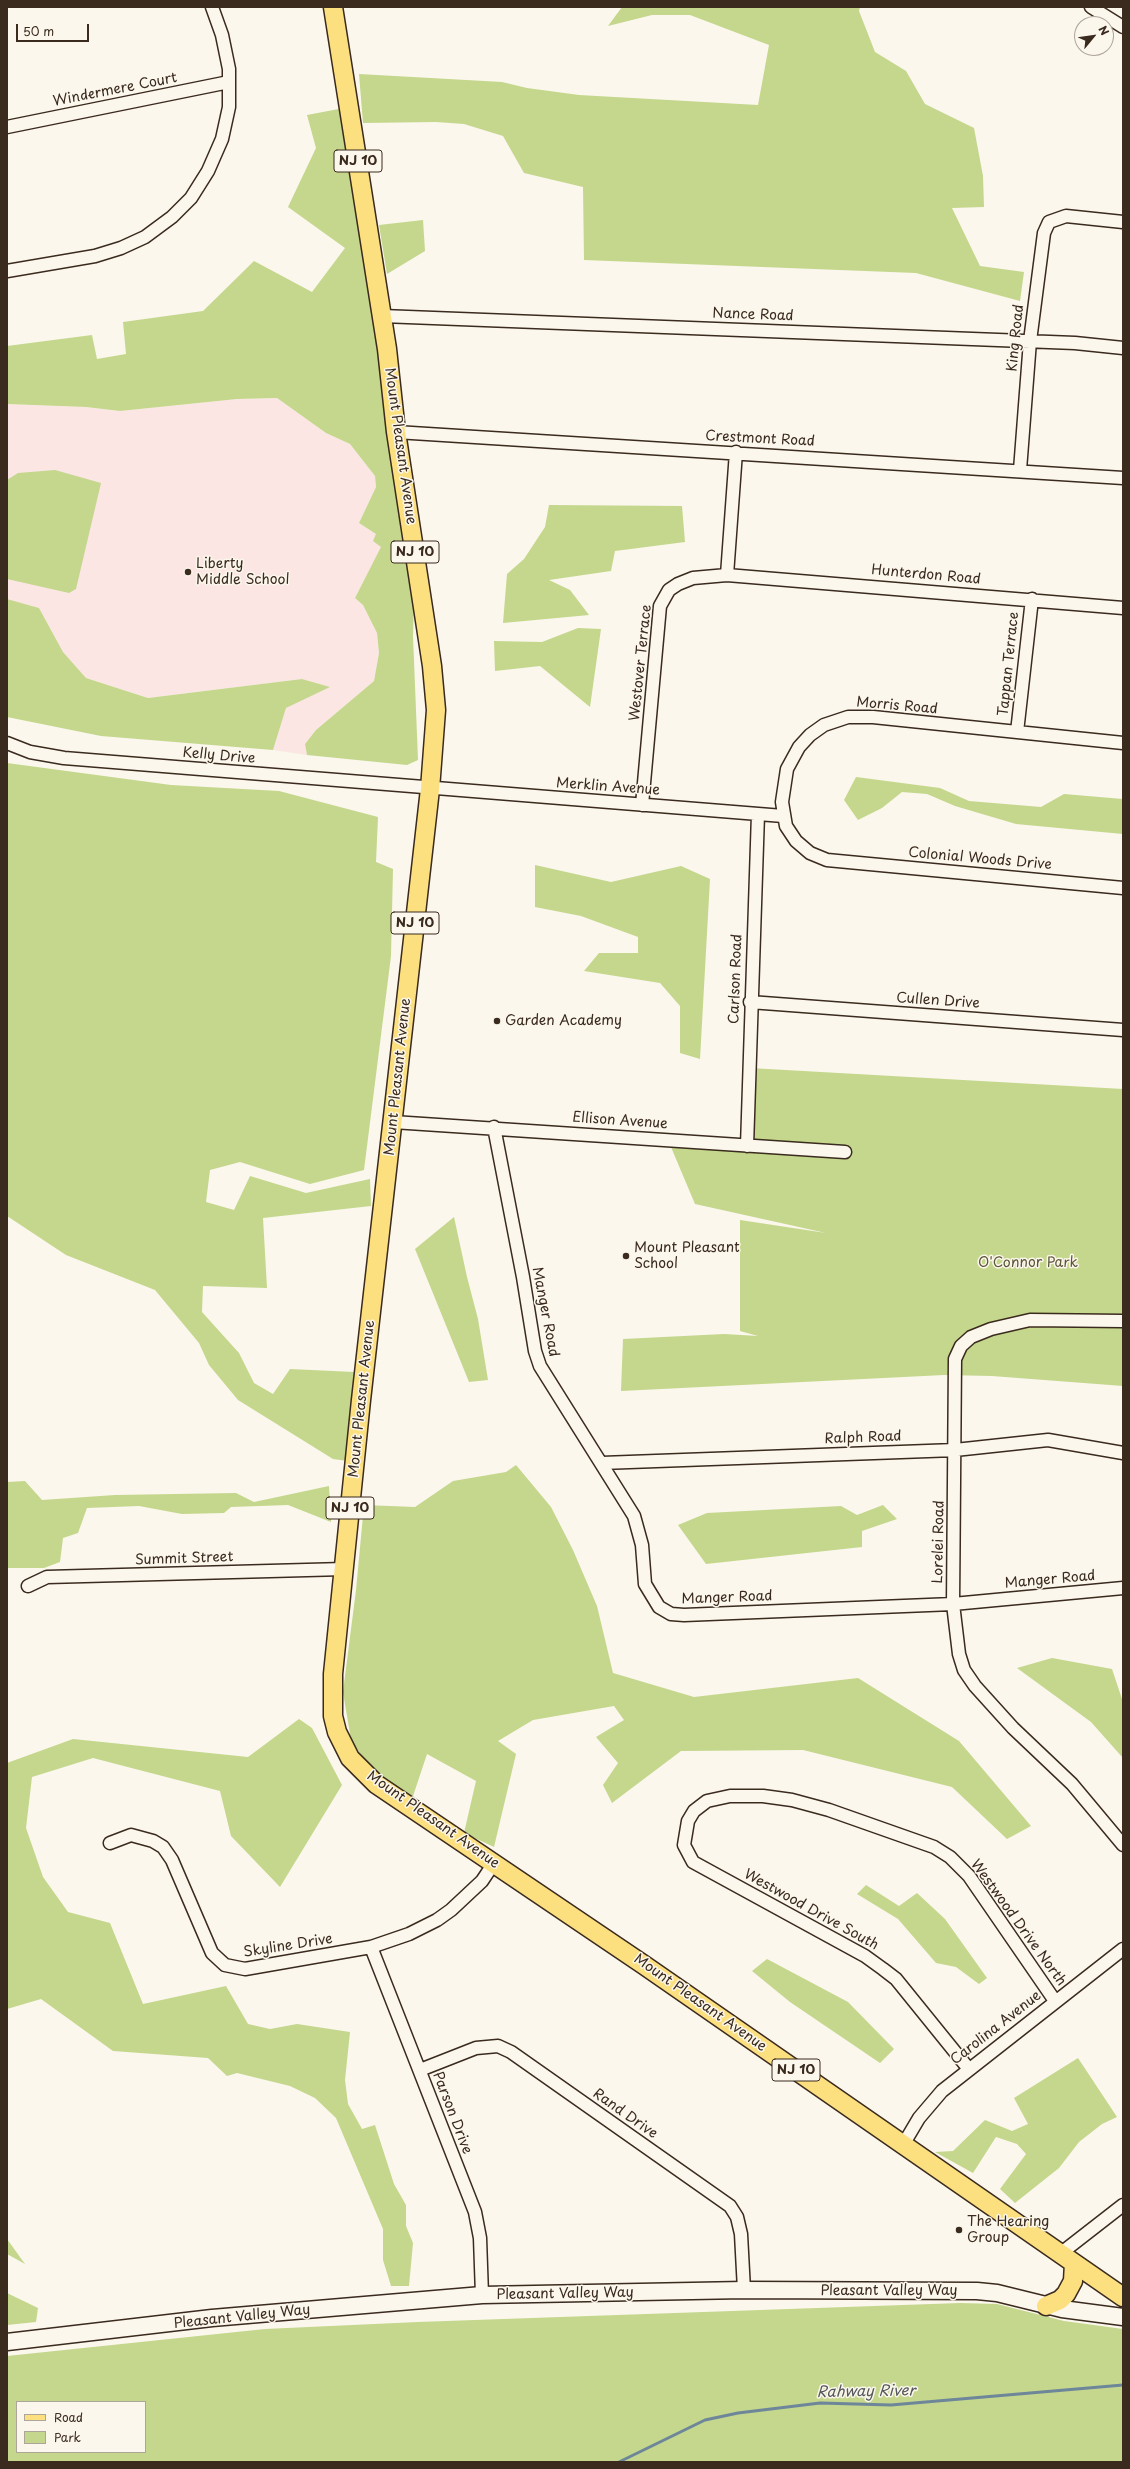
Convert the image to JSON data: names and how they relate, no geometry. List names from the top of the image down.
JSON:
{
  "streets": {
    "main road": ["NJ 10", "Mount Pleasant Avenue", "Pleasant Valley Way"],
    "street": [
      "Windermere Court",
      "Nance Road",
      "King Road",
      "Crestmont Road",
      "Hunterdon Road",
      "Westover Terrace",
      "Tappan Terrace",
      "Morris Road",
      "Kelly Drive",
      "Merklin Avenue",
      "Colonial Woods Drive",
      "Carlson Road",
      "Cullen Drive",
      "Ellison Avenue",
      "Manger Road",
      "Ralph Road",
      "Lorelei Road",
      "Summit Street",
      "Westwood Drive South",
      "Westwood Drive North",
      "Skyline Drive",
      "Carolina Avenue",
      "Parson Drive",
      "Rand Drive"
    ]
  },
  "crossings": [
    ["NJ 10", "Nance Road"],
    ["NJ 10", "Mount Pleasant Avenue"],
    ["Nance Road", "King Road"],
    ["Nance Road", "Mount Pleasant Avenue"],
    ["King Road", "Crestmont Road"],
    ["Crestmont Road", "Mount Pleasant Avenue"],
    ["Mount Pleasant Avenue", "Kelly Drive"],
    ["Mount Pleasant Avenue", "Merklin Avenue"],
    ["Mount Pleasant Avenue", "Ellison Avenue"],
    ["Mount Pleasant Avenue", "Summit Street"],
    ["Mount Pleasant Avenue", "Skyline Drive"],
    ["Mount Pleasant Avenue", "Carolina Avenue"],
    ["Hunterdon Road", "Westover Terrace"],
    ["Hunterdon Road", "Tappan Terrace"],
    ["Westover Terrace", "Merklin Avenue"],
    ["Tappan Terrace", "Morris Road"],
    ["Morris Road", "Merklin Avenue"],
    ["Morris Road", "Colonial Woods Drive"],
    ["Kelly Drive", "Merklin Avenue"],
    ["Merklin Avenue", "Carlson Road"],
    ["Carlson Road", "Cullen Drive"],
    ["Carlson Road", "Ellison Avenue"],
    ["Ellison Avenue", "Manger Road"],
    ["Manger Road", "Ralph Road"],
    ["Manger Road", "Lorelei Road"],
    ["Ralph Road", "Lorelei Road"],
    ["Westwood Drive South", "Westwood Drive North"],
    ["Westwood Drive South", "Carolina Avenue"],
    ["Westwood Drive North", "Carolina Avenue"],
    ["Skyline Drive", "Parson Drive"],
    ["Parson Drive", "Rand Drive"],
    ["Parson Drive", "Pleasant Valley Way"],
    ["Rand Drive", "Pleasant Valley Way"]
  ],
  "water": ["Rahway River"],
  "parks": ["O'Connor Park"],
  "places": [
    "Liberty Middle School",
    "Garden Academy",
    "Mount Pleasant School",
    "The Hearing Group"
  ],
  "legend": ["Road", "Park"],
  "scale_bar": "50 m",
  "north": "top right"
}
